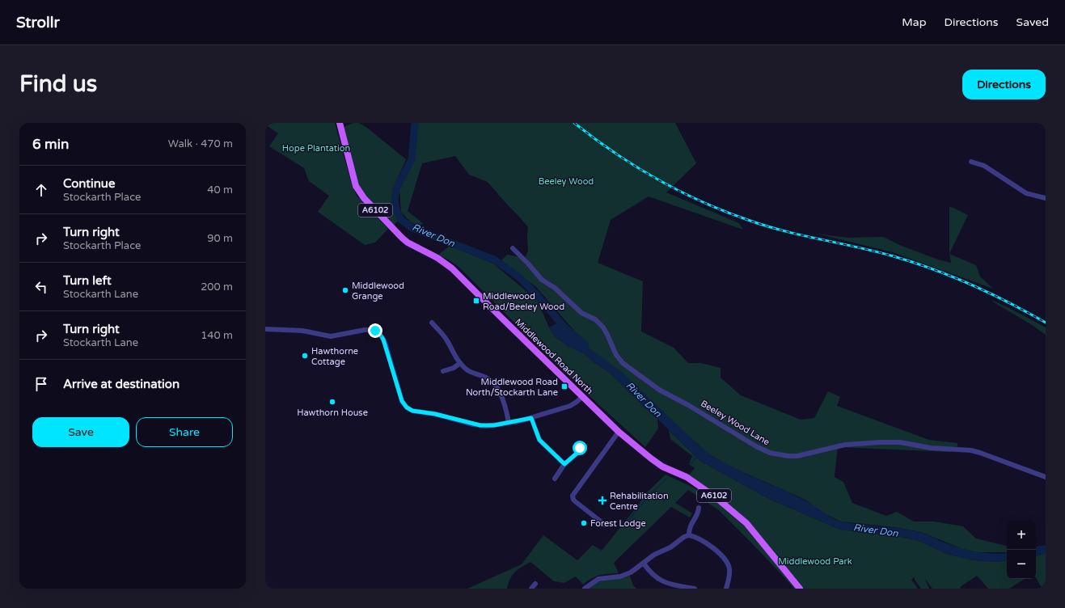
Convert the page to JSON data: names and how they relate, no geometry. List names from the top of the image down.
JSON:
{
  "streets": {
    "main road": ["A6102", "Middlewood Road North"],
    "street": ["Beeley Wood Lane"]
  },
  "water": ["River Don"],
  "parks": ["Hope Plantation", "Beeley Wood", "Middlewood Park"],
  "places": {
    "other": [
      "Middlewood Grange",
      "Hawthorne Cottage",
      "Hawthorn House",
      "Forest Lodge"
    ],
    "transit": ["Middlewood Road/Beeley Wood", "Middlewood Road North/Stockarth Lane"],
    "health": ["Rehabilitation Centre"]
  },
  "page": {
    "header": "Strollr",
    "nav": ["Map", "Directions", "Saved"],
    "buttons": [
      "Directions",
      ["Save", "Share"]
    ],
    "title": "Find us",
    "heading": ["6 min", "Walk · 470 m"],
    "list": [
      ["Continue", "Stockarth Place", "40 m"],
      ["Turn right", "Stockarth Place", "90 m"],
      ["Turn left", "Stockarth Lane", "200 m"],
      ["Turn right", "Stockarth Lane", "140 m"],
      "Arrive at destination"
    ],
    "map_buttons": ["+", "−"]
  }
}
